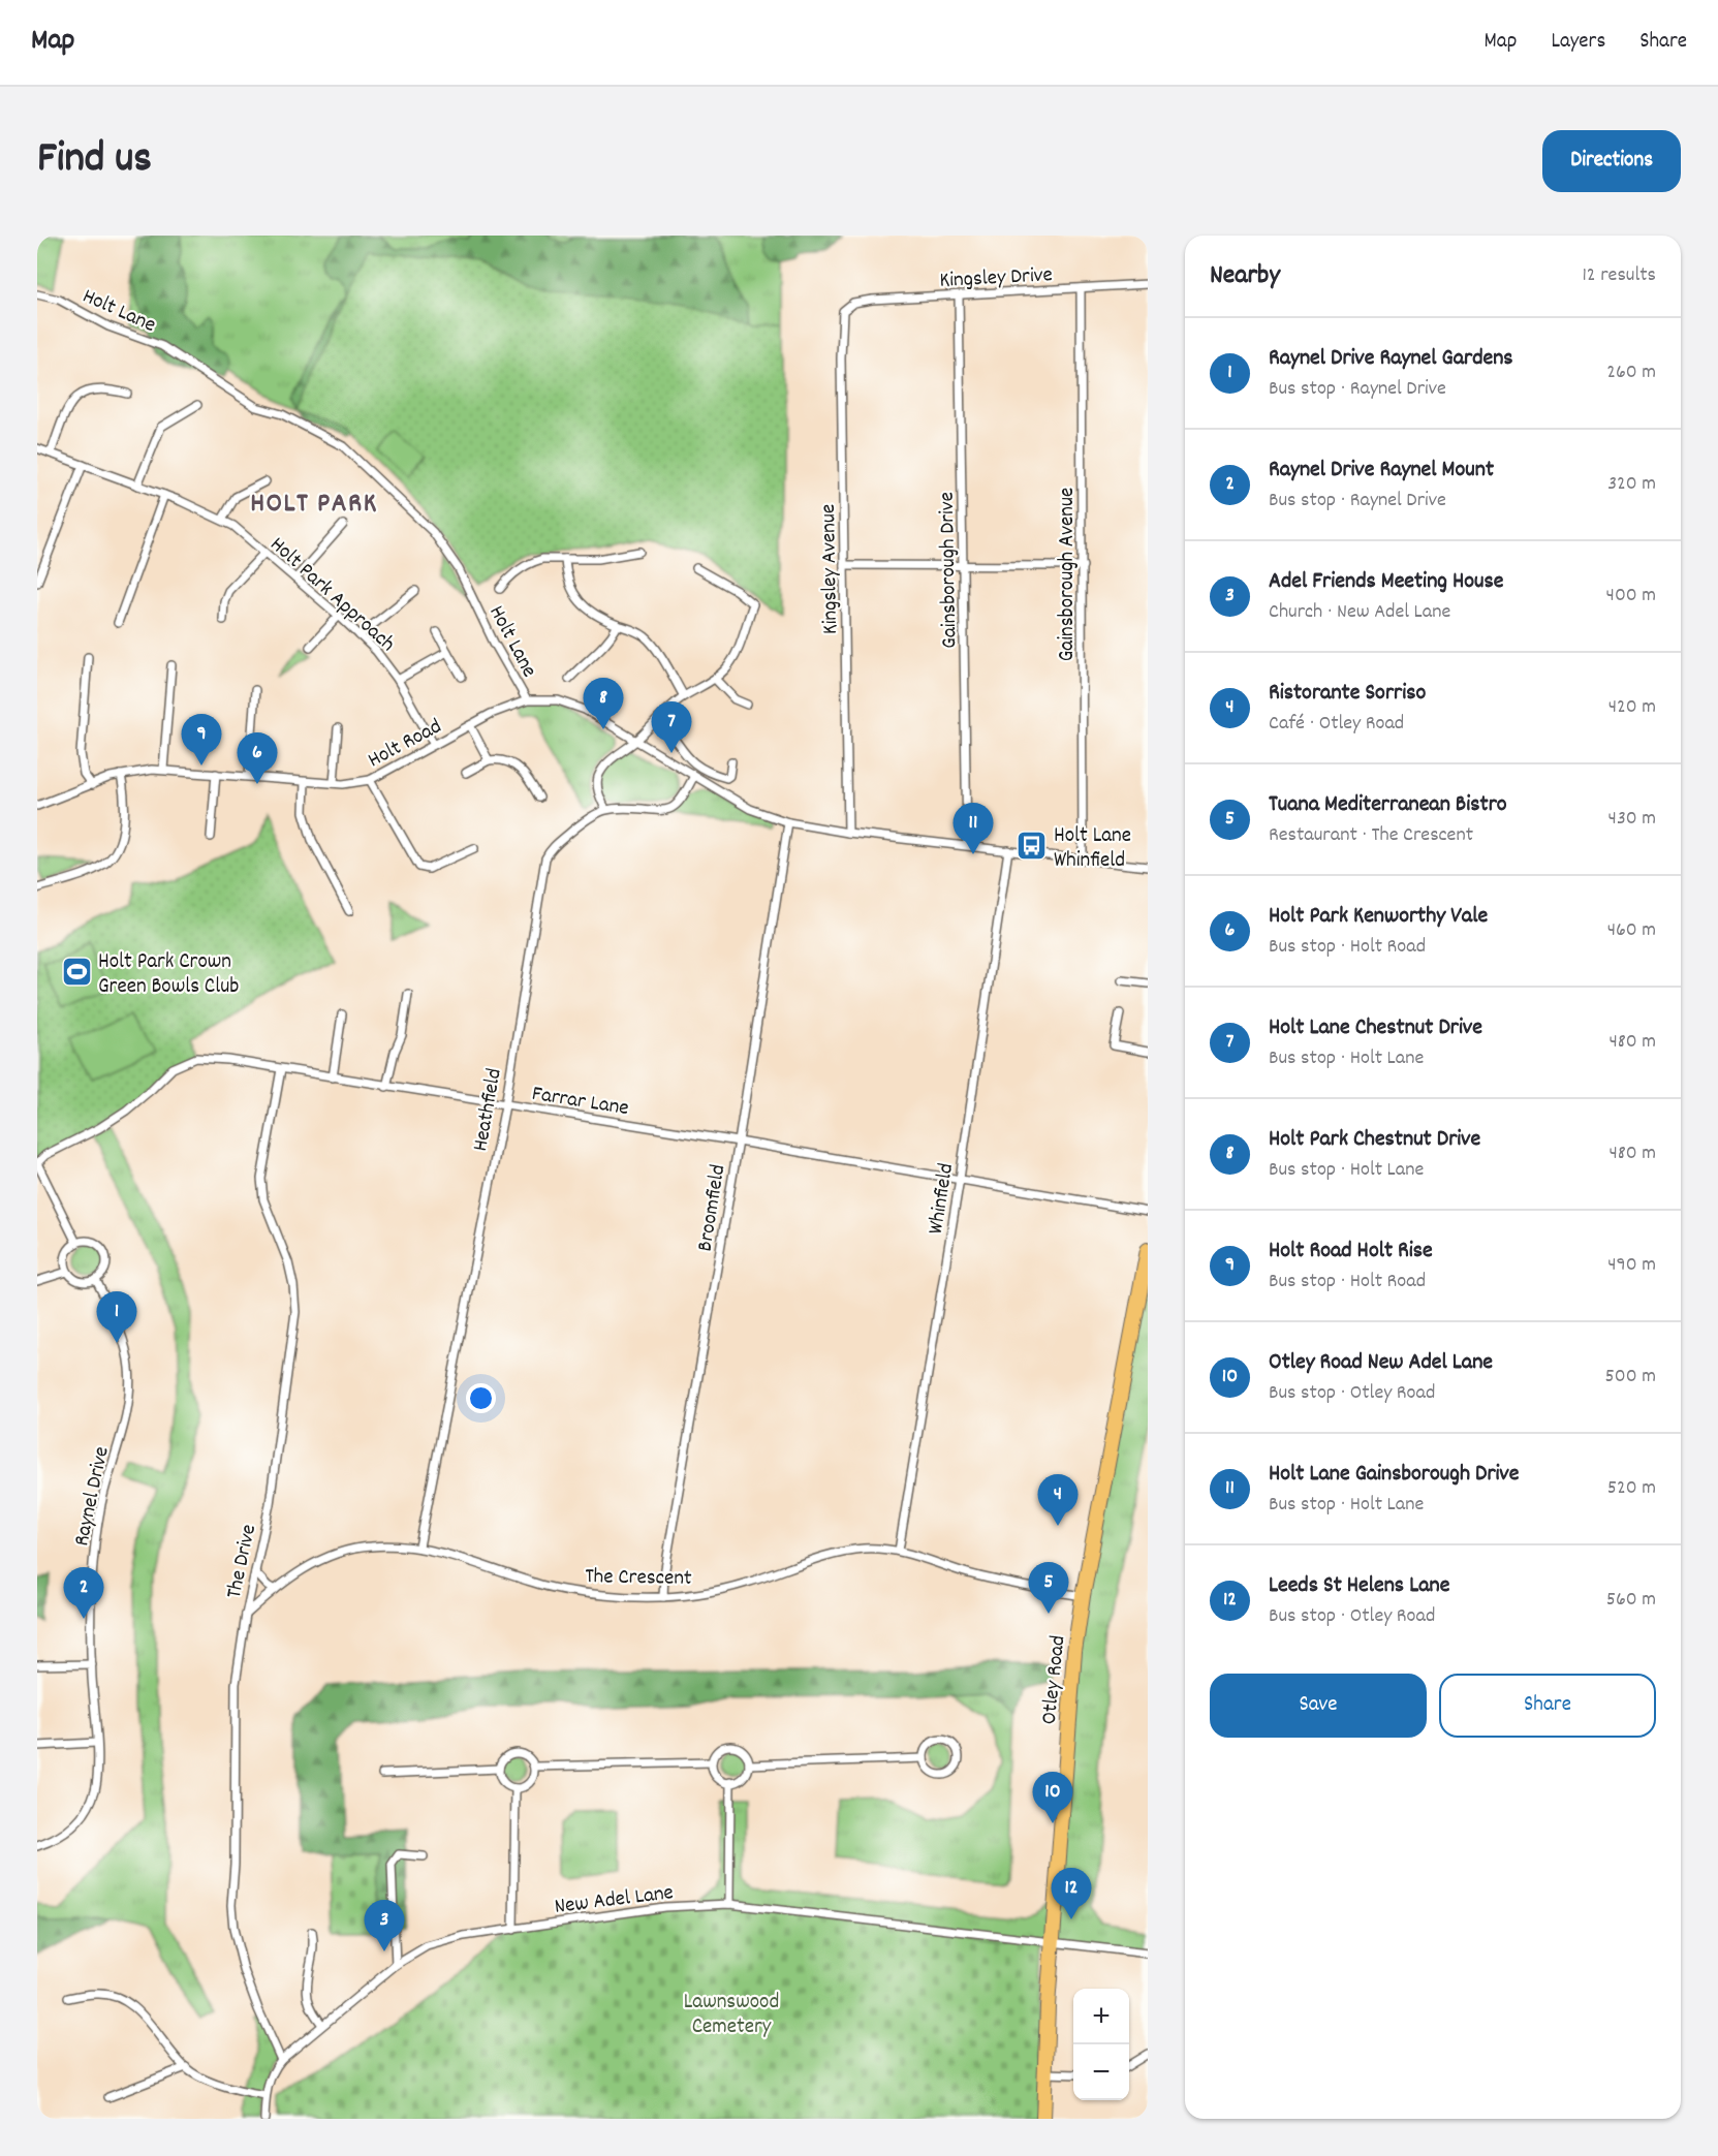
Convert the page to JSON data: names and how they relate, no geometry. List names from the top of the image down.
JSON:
{
  "streets": {
    "highway": ["Otley Road"],
    "street": [
      "Kingsley Drive",
      "Holt Lane",
      "Kingsley Avenue",
      "Gainsborough Drive",
      "Gainsborough Avenue",
      "Holt Park Approach",
      "Holt Road",
      "Farrar Lane",
      "Heathfield",
      "Whinfield",
      "Broomfield",
      "Raynel Drive",
      "The Drive",
      "The Crescent",
      "New Adel Lane"
    ]
  },
  "crossings": [
    ["Kingsley Drive", "Kingsley Avenue"],
    ["Kingsley Drive", "Gainsborough Drive"],
    ["Kingsley Drive", "Gainsborough Avenue"],
    ["Holt Lane", "Kingsley Avenue"],
    ["Holt Lane", "Gainsborough Drive"],
    ["Holt Lane", "Gainsborough Avenue"],
    ["Holt Lane", "Holt Road"],
    ["Holt Lane", "Whinfield"],
    ["Holt Lane", "Broomfield"],
    ["Holt Park Approach", "Holt Road"],
    ["Farrar Lane", "Heathfield"],
    ["Farrar Lane", "Whinfield"],
    ["Farrar Lane", "Broomfield"],
    ["Farrar Lane", "The Drive"],
    ["Heathfield", "The Crescent"],
    ["Whinfield", "The Crescent"],
    ["Broomfield", "The Crescent"],
    ["The Drive", "The Crescent"],
    ["The Drive", "New Adel Lane"],
    ["The Crescent", "Otley Road"],
    ["Otley Road", "New Adel Lane"]
  ],
  "districts": ["HOLT PARK"],
  "parks": ["Lawnswood Cemetery"],
  "places": {
    "bus stop": ["Holt Lane Whinfield"],
    "sports": ["Holt Park Crown Green Bowls Club"]
  },
  "page": {
    "header": "Map",
    "nav": ["Map", "Layers", "Share"],
    "title": "Find us",
    "buttons": [
      "Directions",
      ["Save", "Share"]
    ],
    "heading": ["Nearby", "12 results"],
    "list": [
      {
        "mark": "1",
        "name": "Raynel Drive Raynel Gardens",
        "note": "Bus stop · Raynel Drive",
        "value": "260 m"
      },
      {
        "mark": "2",
        "name": "Raynel Drive Raynel Mount",
        "note": "Bus stop · Raynel Drive",
        "value": "320 m"
      },
      {
        "mark": "3",
        "name": "Adel Friends Meeting House",
        "note": "Church · New Adel Lane",
        "value": "400 m"
      },
      {
        "mark": "4",
        "name": "Ristorante Sorriso",
        "note": "Café · Otley Road",
        "value": "420 m"
      },
      {
        "mark": "5",
        "name": "Tuana Mediterranean Bistro",
        "note": "Restaurant · The Crescent",
        "value": "430 m"
      },
      {
        "mark": "6",
        "name": "Holt Park Kenworthy Vale",
        "note": "Bus stop · Holt Road",
        "value": "460 m"
      },
      {
        "mark": "7",
        "name": "Holt Lane Chestnut Drive",
        "note": "Bus stop · Holt Lane",
        "value": "480 m"
      },
      {
        "mark": "8",
        "name": "Holt Park Chestnut Drive",
        "note": "Bus stop · Holt Lane",
        "value": "480 m"
      },
      {
        "mark": "9",
        "name": "Holt Road Holt Rise",
        "note": "Bus stop · Holt Road",
        "value": "490 m"
      },
      {
        "mark": "10",
        "name": "Otley Road New Adel Lane",
        "note": "Bus stop · Otley Road",
        "value": "500 m"
      },
      {
        "mark": "11",
        "name": "Holt Lane Gainsborough Drive",
        "note": "Bus stop · Holt Lane",
        "value": "520 m"
      },
      {
        "mark": "12",
        "name": "Leeds St Helens Lane",
        "note": "Bus stop · Otley Road",
        "value": "560 m"
      }
    ],
    "pins": [
      "8",
      "7",
      "9",
      "6",
      "11",
      "1",
      "4",
      "5",
      "2",
      "10",
      "12",
      "3"
    ],
    "map_buttons": ["+", "−"]
  }
}
